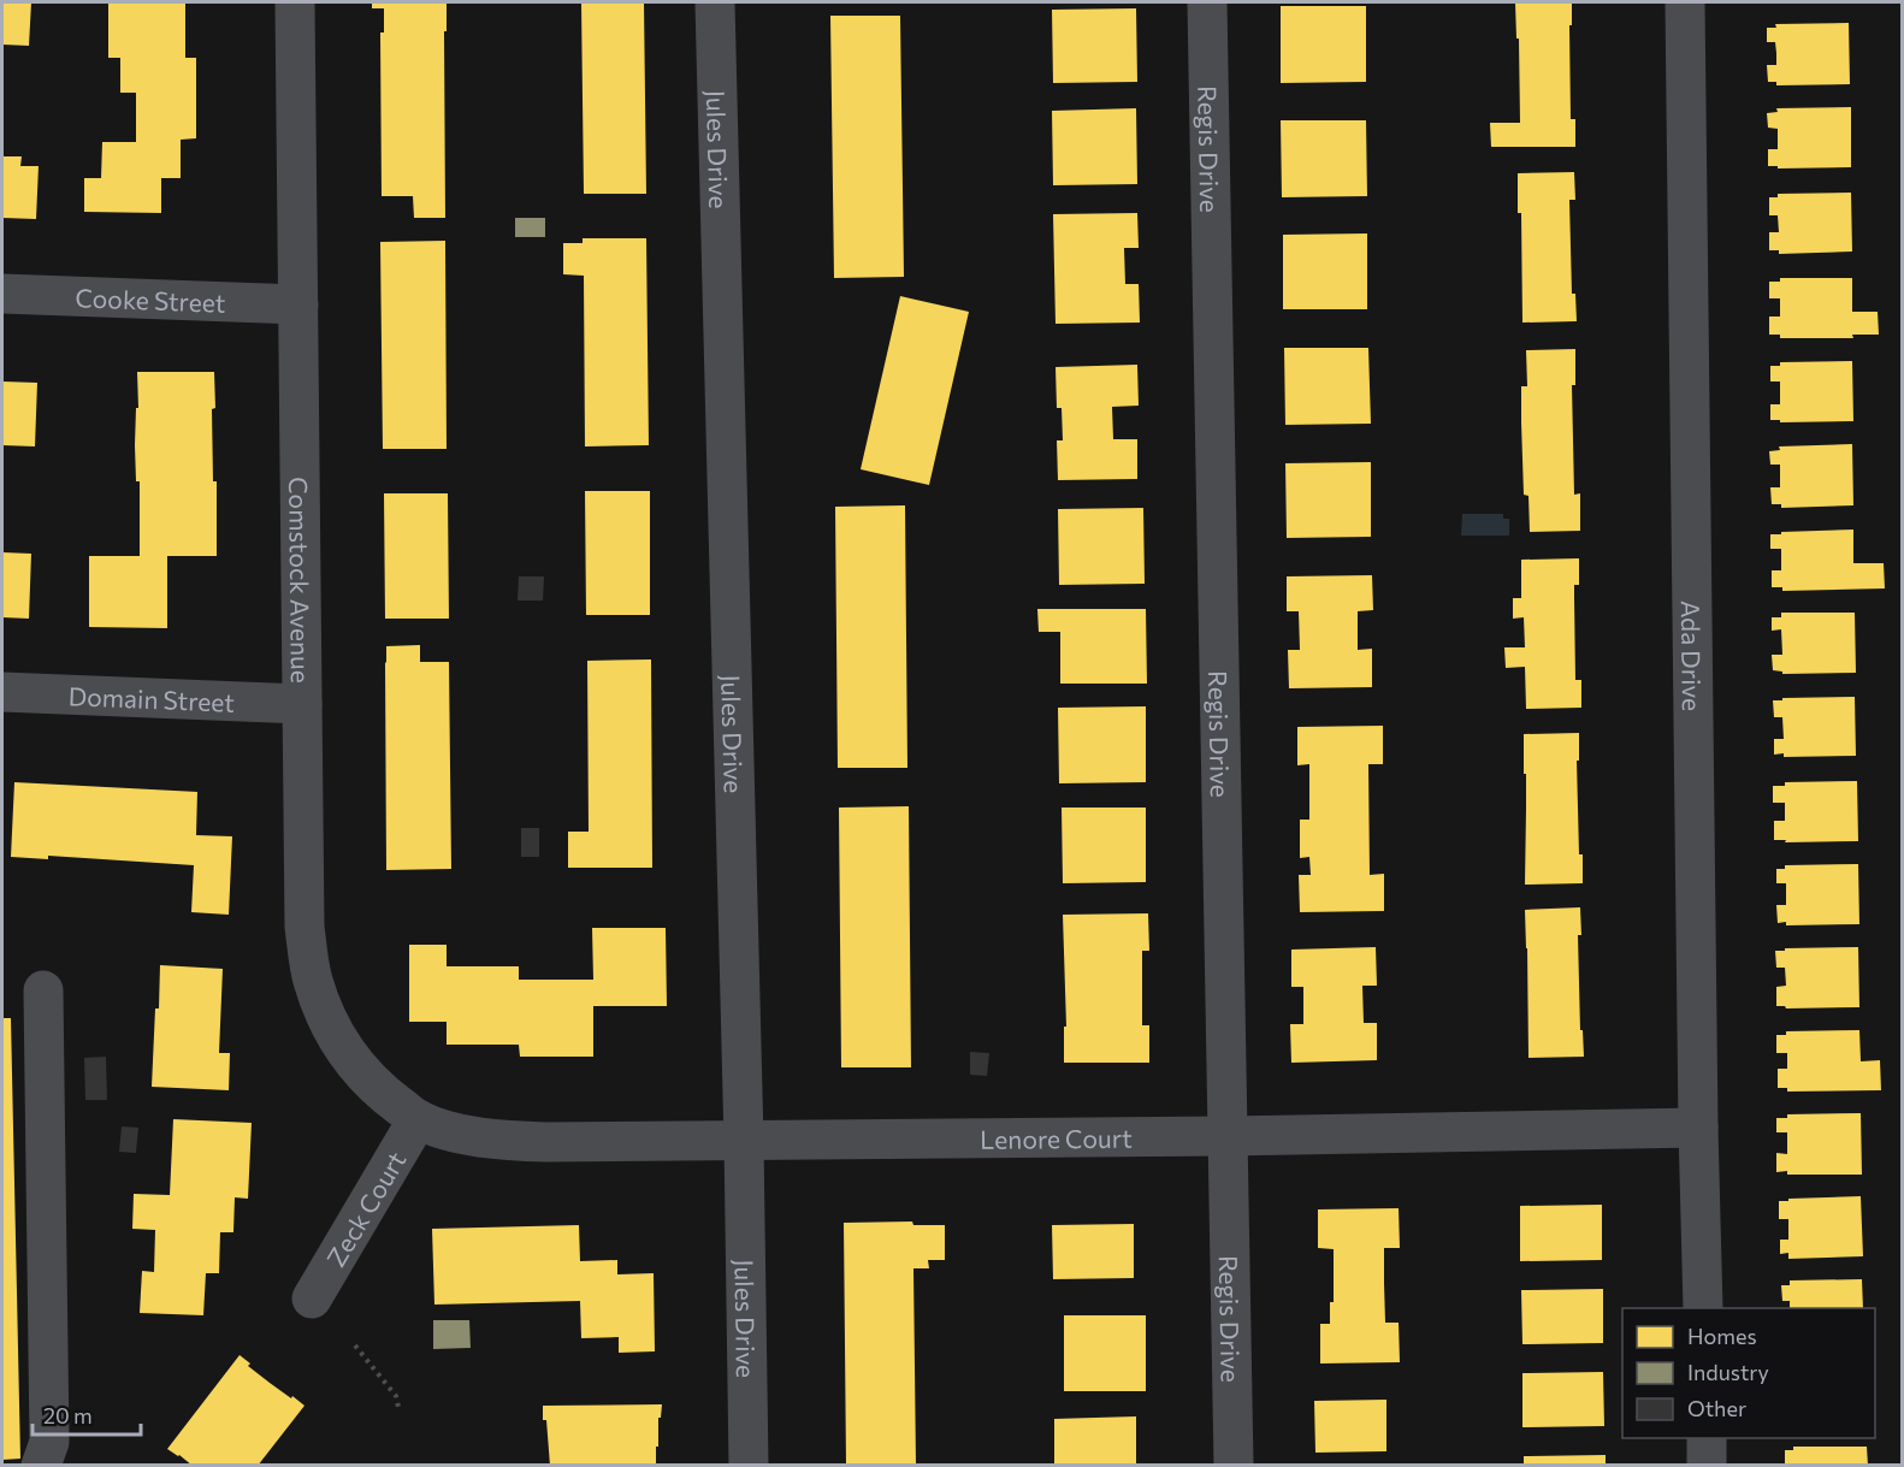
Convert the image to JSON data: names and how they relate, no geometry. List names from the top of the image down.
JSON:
{
  "streets": {
    "street": [
      "Jules Drive",
      "Regis Drive",
      "Cooke Street",
      "Comstock Avenue",
      "Ada Drive",
      "Domain Street",
      "Lenore Court",
      "Zeck Court"
    ]
  },
  "crossings": [
    ["Jules Drive", "Lenore Court"],
    ["Regis Drive", "Lenore Court"],
    ["Cooke Street", "Comstock Avenue"],
    ["Comstock Avenue", "Domain Street"],
    ["Comstock Avenue", "Lenore Court"],
    ["Comstock Avenue", "Zeck Court"],
    ["Ada Drive", "Lenore Court"],
    ["Lenore Court", "Zeck Court"]
  ],
  "legend": ["Homes", "Industry", "Other"],
  "scale_bar": "20 m"
}
